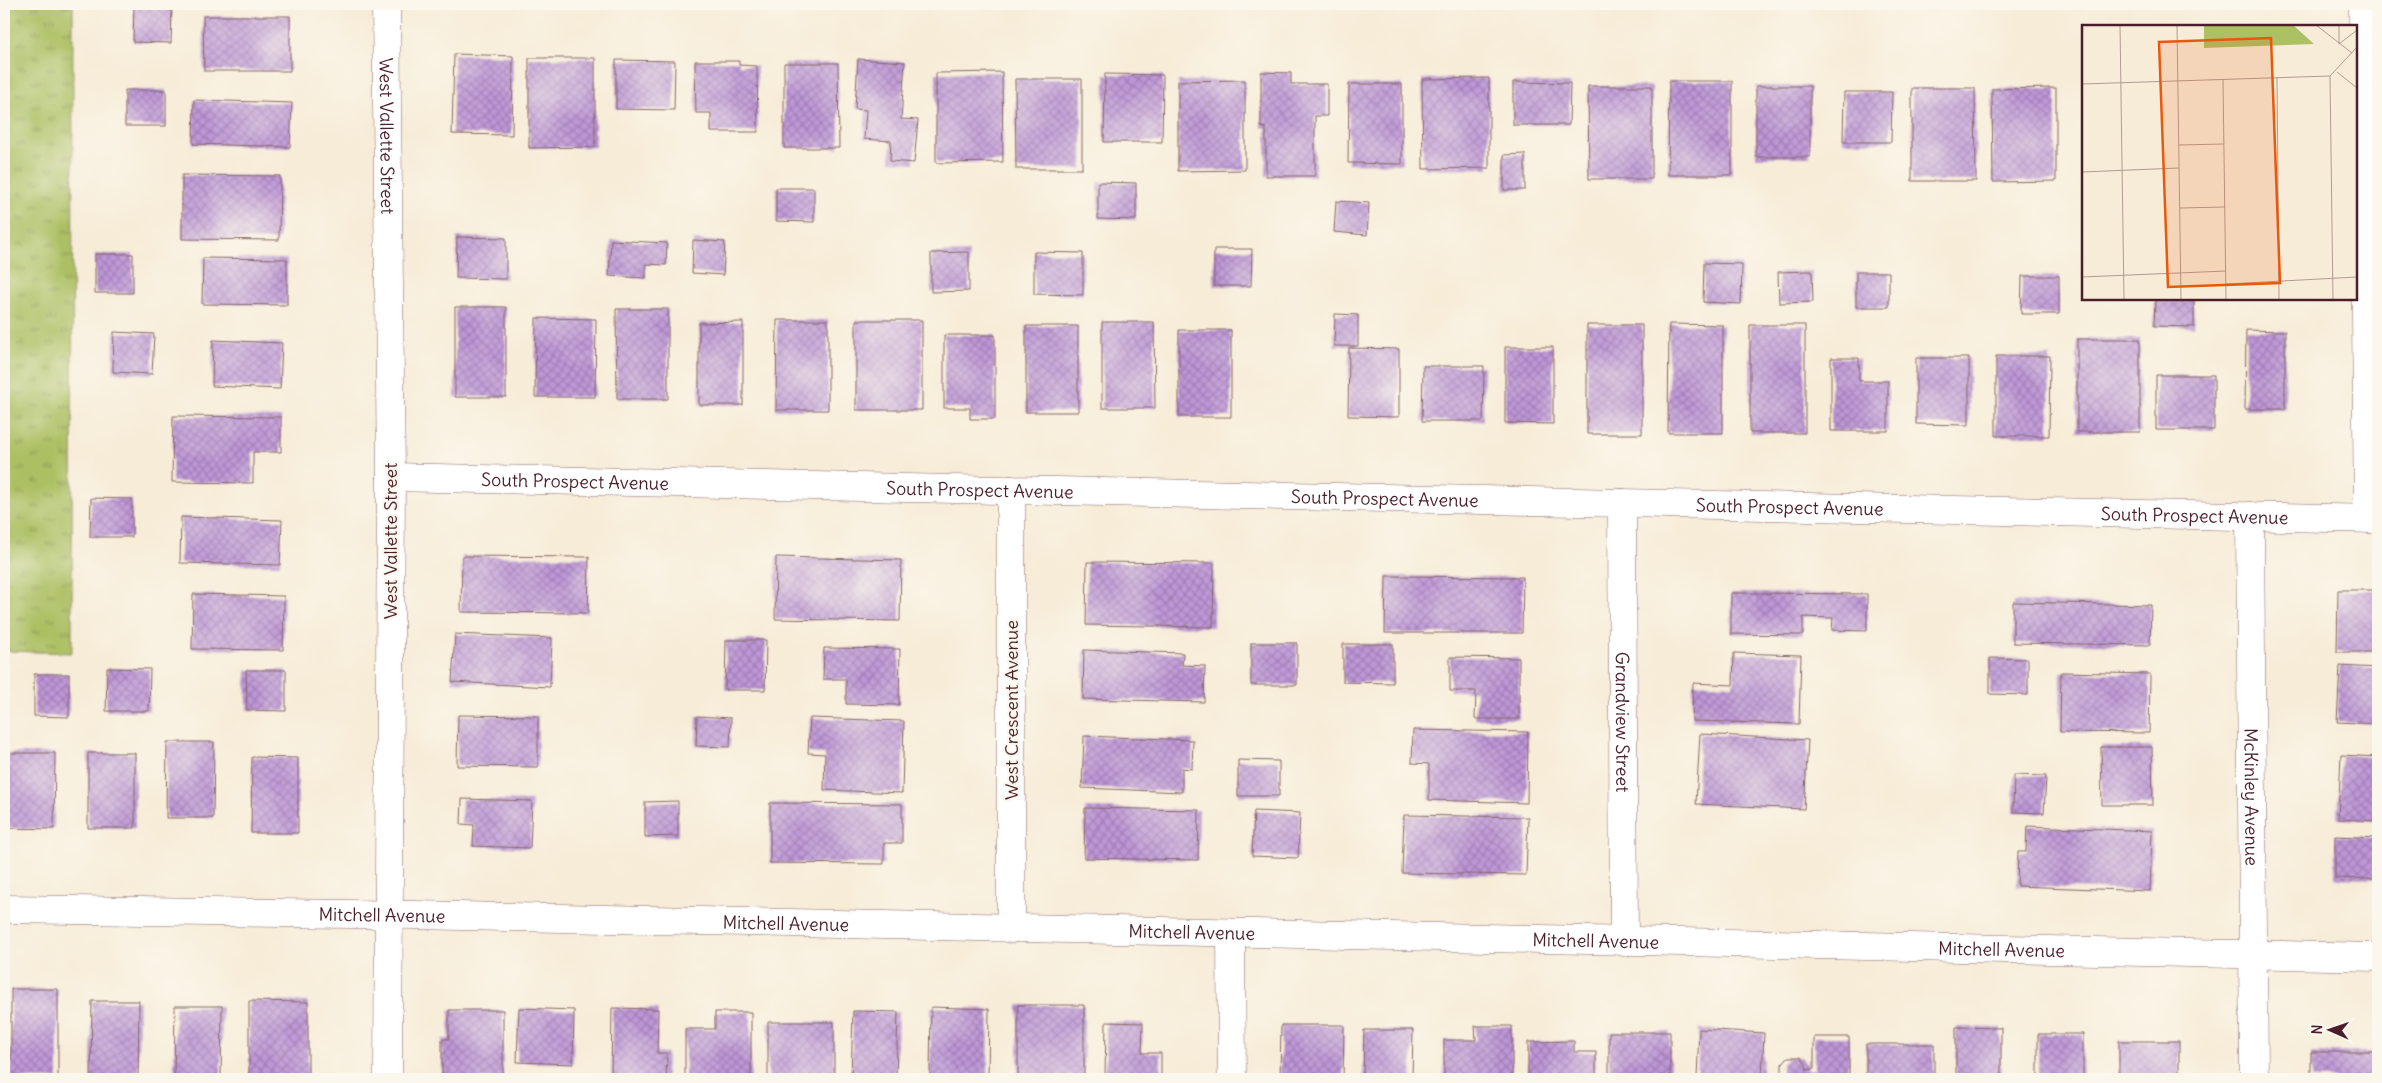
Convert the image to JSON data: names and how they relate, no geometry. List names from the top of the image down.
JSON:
{
  "streets": {
    "street": [
      "West Vallette Street",
      "South Prospect Avenue",
      "West Crescent Avenue",
      "Grandview Street",
      "McKinley Avenue",
      "Mitchell Avenue"
    ]
  },
  "crossings": [
    ["West Vallette Street", "South Prospect Avenue"],
    ["West Vallette Street", "Mitchell Avenue"],
    ["South Prospect Avenue", "West Crescent Avenue"],
    ["South Prospect Avenue", "Grandview Street"],
    ["South Prospect Avenue", "McKinley Avenue"],
    ["West Crescent Avenue", "Mitchell Avenue"],
    ["Grandview Street", "Mitchell Avenue"],
    ["McKinley Avenue", "Mitchell Avenue"]
  ],
  "north": "left"
}
